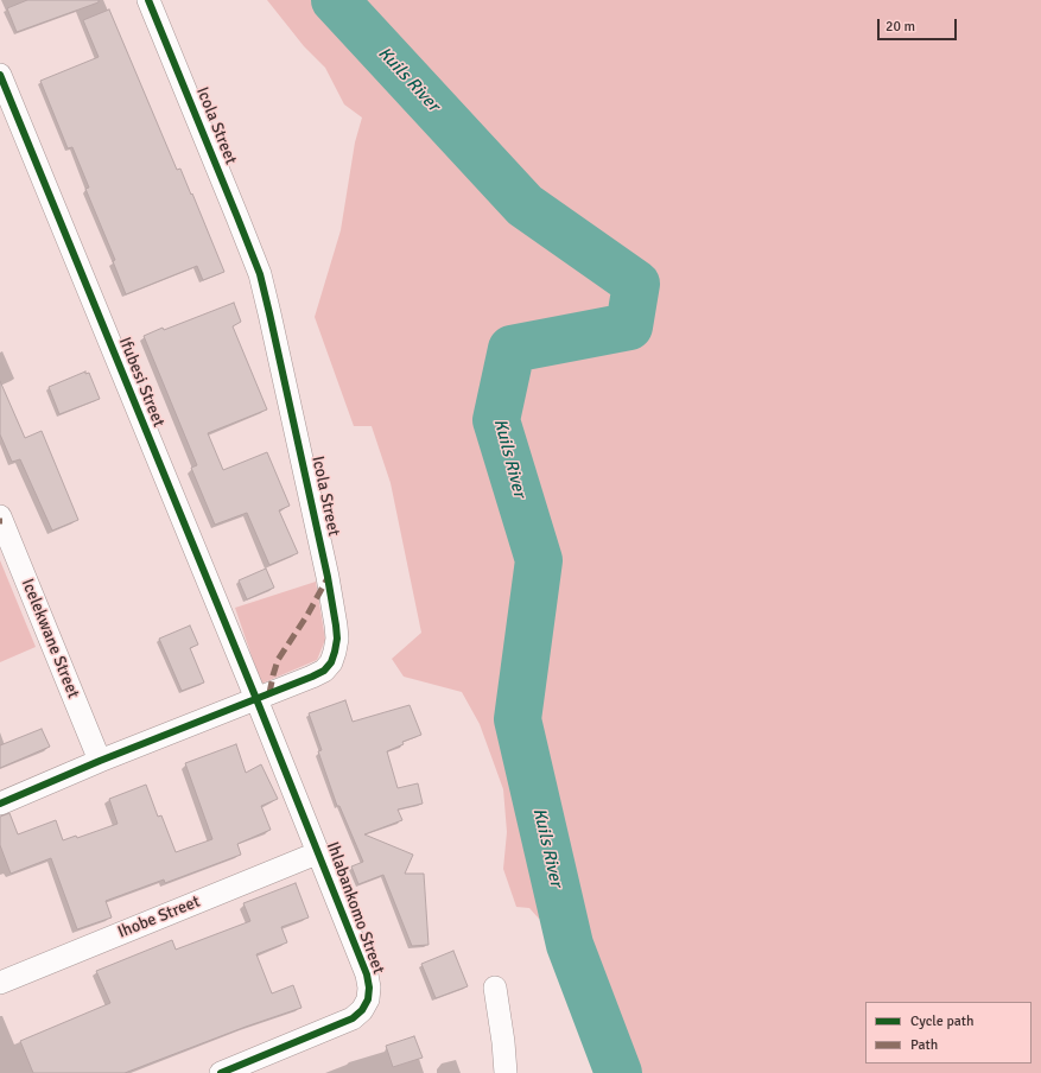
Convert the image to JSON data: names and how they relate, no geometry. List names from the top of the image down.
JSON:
{
  "streets": {
    "street": [
      "Icola Street",
      "Ifubesi Street",
      "Icelekwane Street",
      "Ihlabankomo Street",
      "Ihobe Street"
    ]
  },
  "crossings": [
    ["Icola Street", "Ifubesi Street"],
    ["Icola Street", "Icelekwane Street"],
    ["Icola Street", "Ihlabankomo Street"],
    ["Ifubesi Street", "Ihlabankomo Street"],
    ["Ihlabankomo Street", "Ihobe Street"]
  ],
  "water": ["Kuils River"],
  "legend": ["Cycle path", "Path"],
  "scale_bar": "20 m"
}
